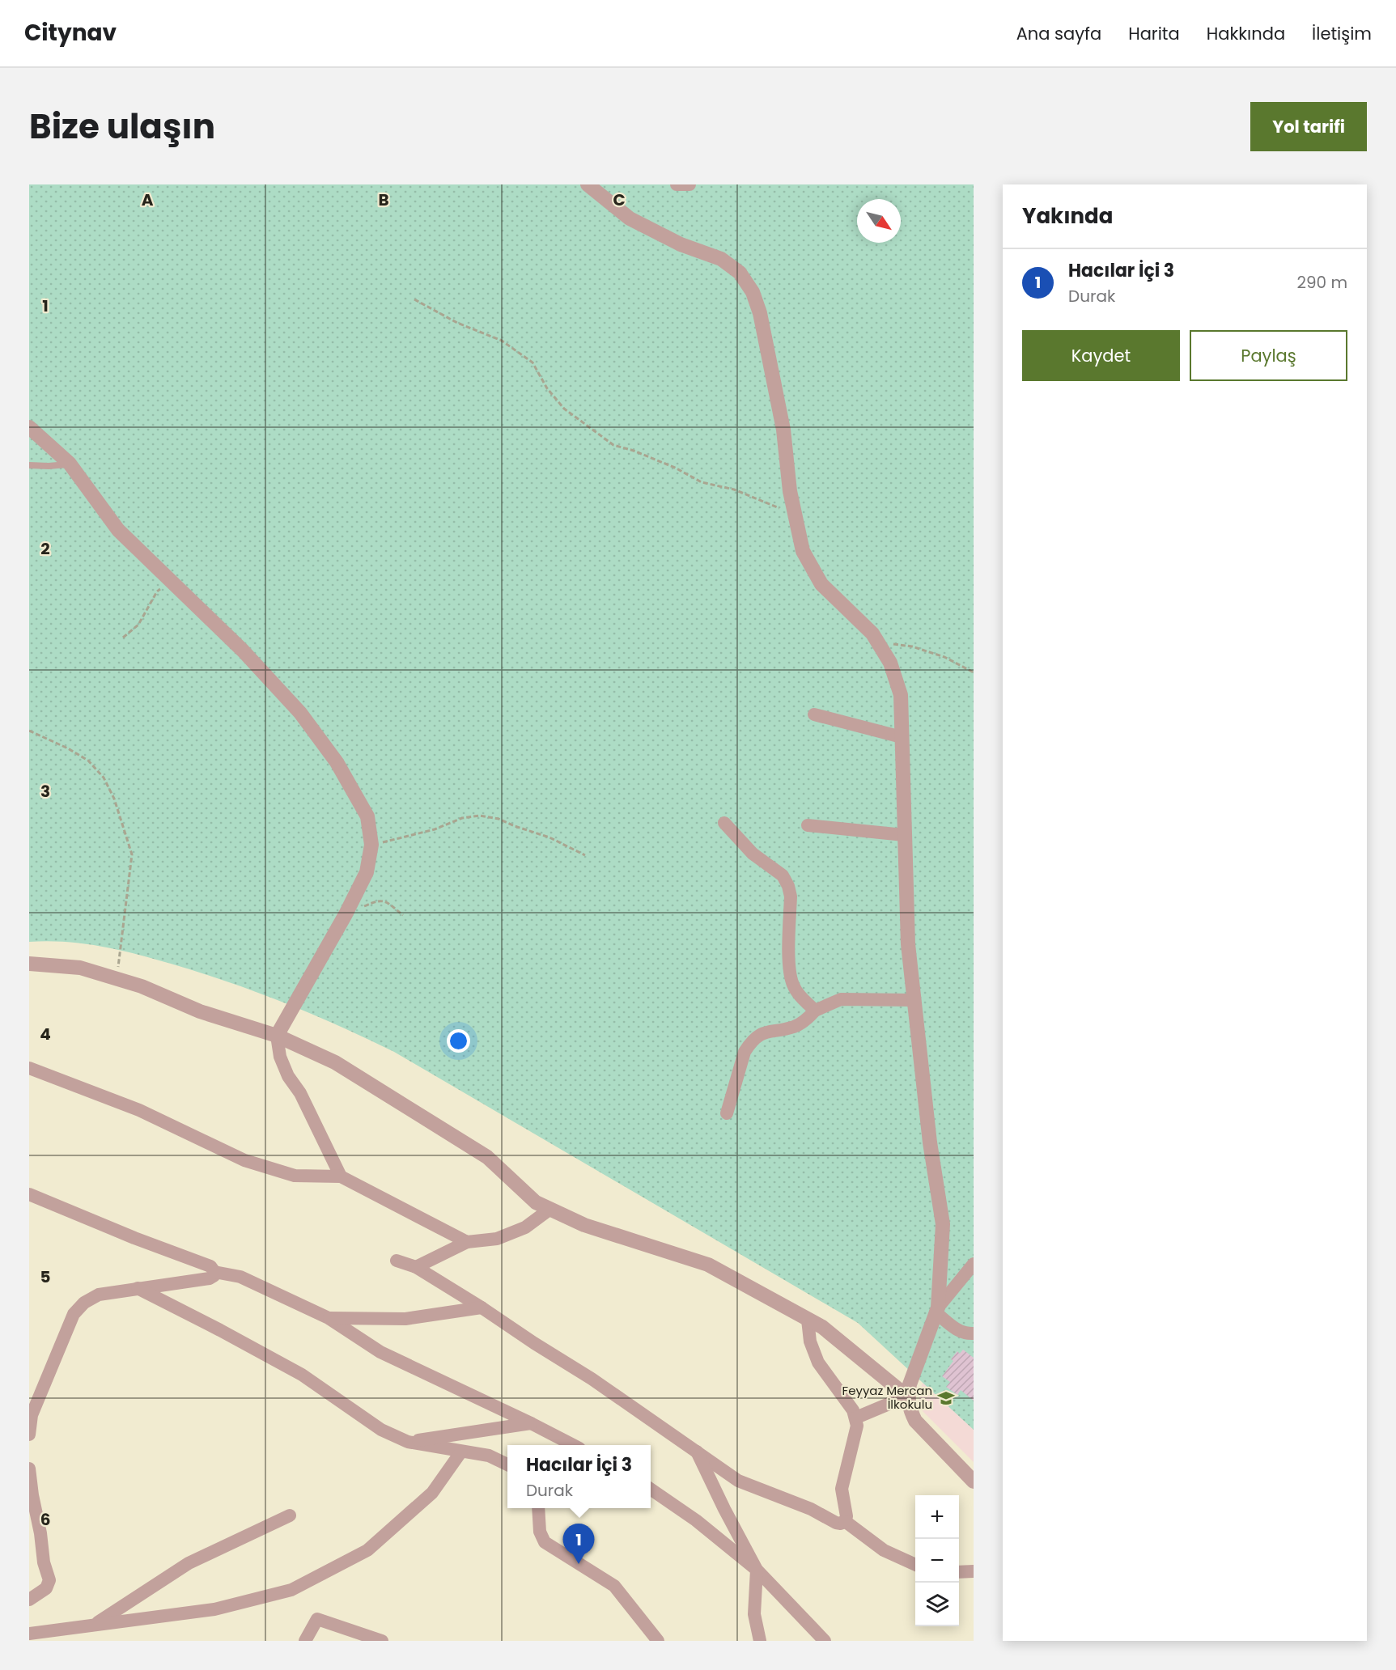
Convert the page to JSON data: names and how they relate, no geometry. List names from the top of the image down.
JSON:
{
  "places": {
    "school or university": ["Feyyaz Mercan İlkokulu"]
  },
  "north": "bottom right",
  "page": {
    "header": "Citynav",
    "nav": [
      "Ana sayfa",
      "Harita",
      "Hakkında",
      "İletişim"
    ],
    "title": "Bize ulaşın",
    "buttons": [
      "Yol tarifi",
      ["Kaydet", "Paylaş"]
    ],
    "heading": "Yakında",
    "list": [
      {
        "mark": "1",
        "name": "Hacılar İçi 3",
        "note": "Durak",
        "value": "290 m"
      }
    ],
    "popup": ["Hacılar İçi 3", "Durak"],
    "map_buttons": ["+", "−"],
    "pins": "1"
  },
  "grid": {
    "columns": ["A", "B", "C"],
    "rows": [
      "1",
      "2",
      "3",
      "4",
      "5",
      "6"
    ]
  }
}
